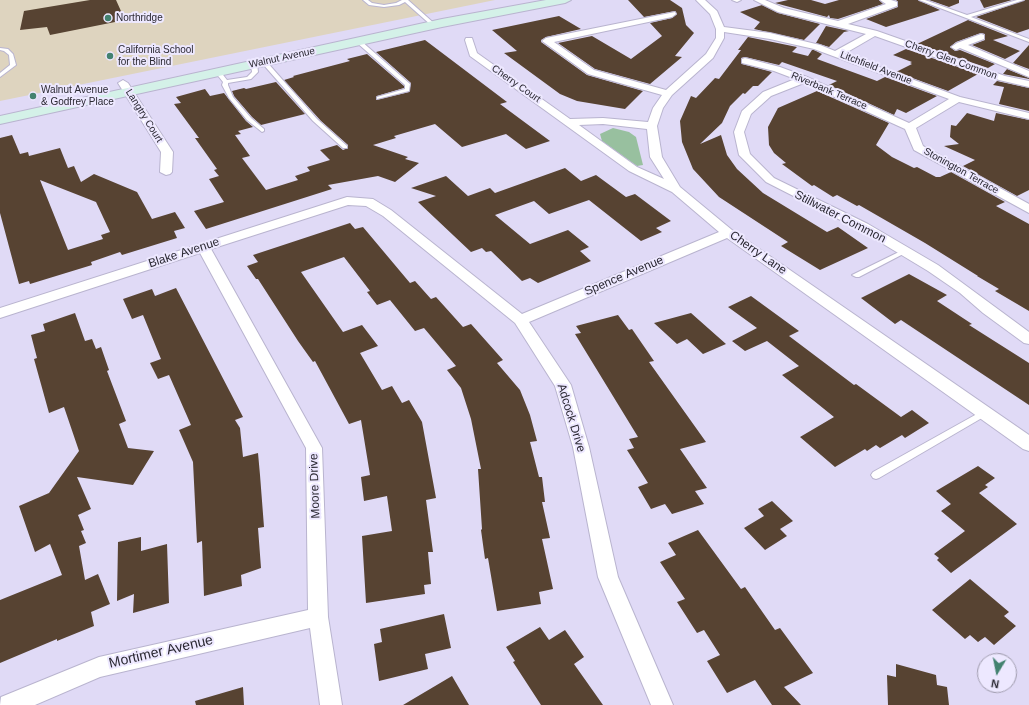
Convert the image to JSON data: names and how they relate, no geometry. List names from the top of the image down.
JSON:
{
  "streets": {
    "main road": ["Walnut Avenue"],
    "street": [
      "Cherry Glen Common",
      "Litchfield Avenue",
      "Cherry Court",
      "Riverbank Terrace",
      "Langtry Court",
      "Stonington Terrace",
      "Stillwater Common",
      "Blake Avenue",
      "Cherry Lane",
      "Spence Avenue",
      "Adcock Drive",
      "Moore Drive",
      "Mortimer Avenue"
    ]
  },
  "crossings": [
    ["Walnut Avenue", "Langtry Court"],
    ["Litchfield Avenue", "Cherry Lane"],
    ["Cherry Court", "Cherry Lane"],
    ["Riverbank Terrace", "Stonington Terrace"],
    ["Riverbank Terrace", "Stillwater Common"],
    ["Blake Avenue", "Adcock Drive"],
    ["Blake Avenue", "Moore Drive"],
    ["Cherry Lane", "Spence Avenue"],
    ["Spence Avenue", "Adcock Drive"],
    ["Moore Drive", "Mortimer Avenue"]
  ],
  "places": ["Northridge", "California School for the Blind", "Walnut Avenue & Godfrey Place"],
  "north": "bottom"
}
